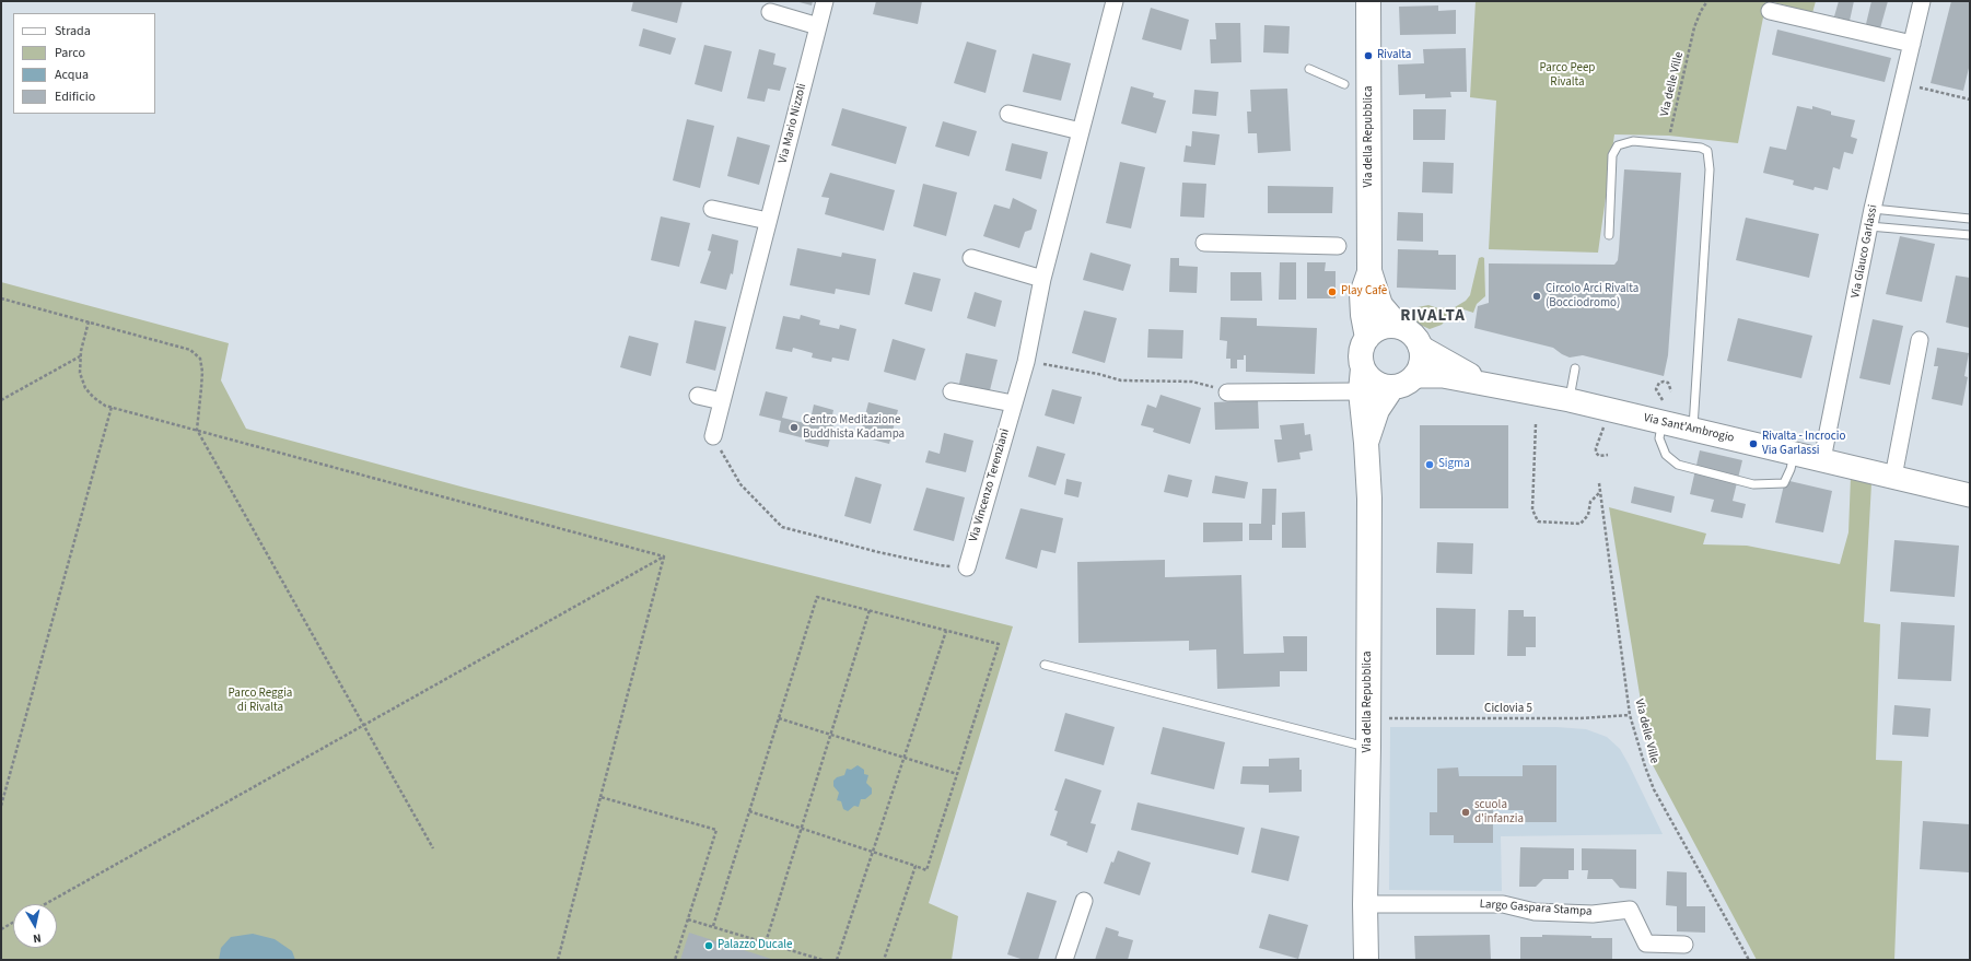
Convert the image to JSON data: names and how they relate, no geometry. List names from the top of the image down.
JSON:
{
  "streets": {
    "main road": ["Via della Repubblica", "Via Sant'Ambrogio"],
    "street": [
      "Via Mario Nizzoli",
      "Via Glauco Garlassi",
      "Via Vincenzo Terenziani",
      "Largo Gaspara Stampa"
    ],
    "path": ["Via delle Ville", "Ciclovia 5"]
  },
  "crossings": [
    ["Via delle Ville", "Ciclovia 5"],
    ["Via della Repubblica", "Via Sant'Ambrogio"],
    ["Via della Repubblica", "Largo Gaspara Stampa"],
    ["Via Glauco Garlassi", "Via Sant'Ambrogio"]
  ],
  "districts": ["RIVALTA"],
  "parks": ["Parco Peep Rivalta", "Parco Reggia di Rivalta"],
  "places": [
    "Rivalta",
    "Play Cafè",
    "Circolo Arci Rivalta (Bocciodromo)",
    "Centro Meditazione Buddhista Kadampa",
    "Rivalta - Incrocio Via Garlassi",
    "Sigma",
    "scuola d'infanzia",
    "Palazzo Ducale"
  ],
  "legend": [
    "Strada",
    "Parco",
    "Acqua",
    "Edificio"
  ],
  "north": "bottom"
}
